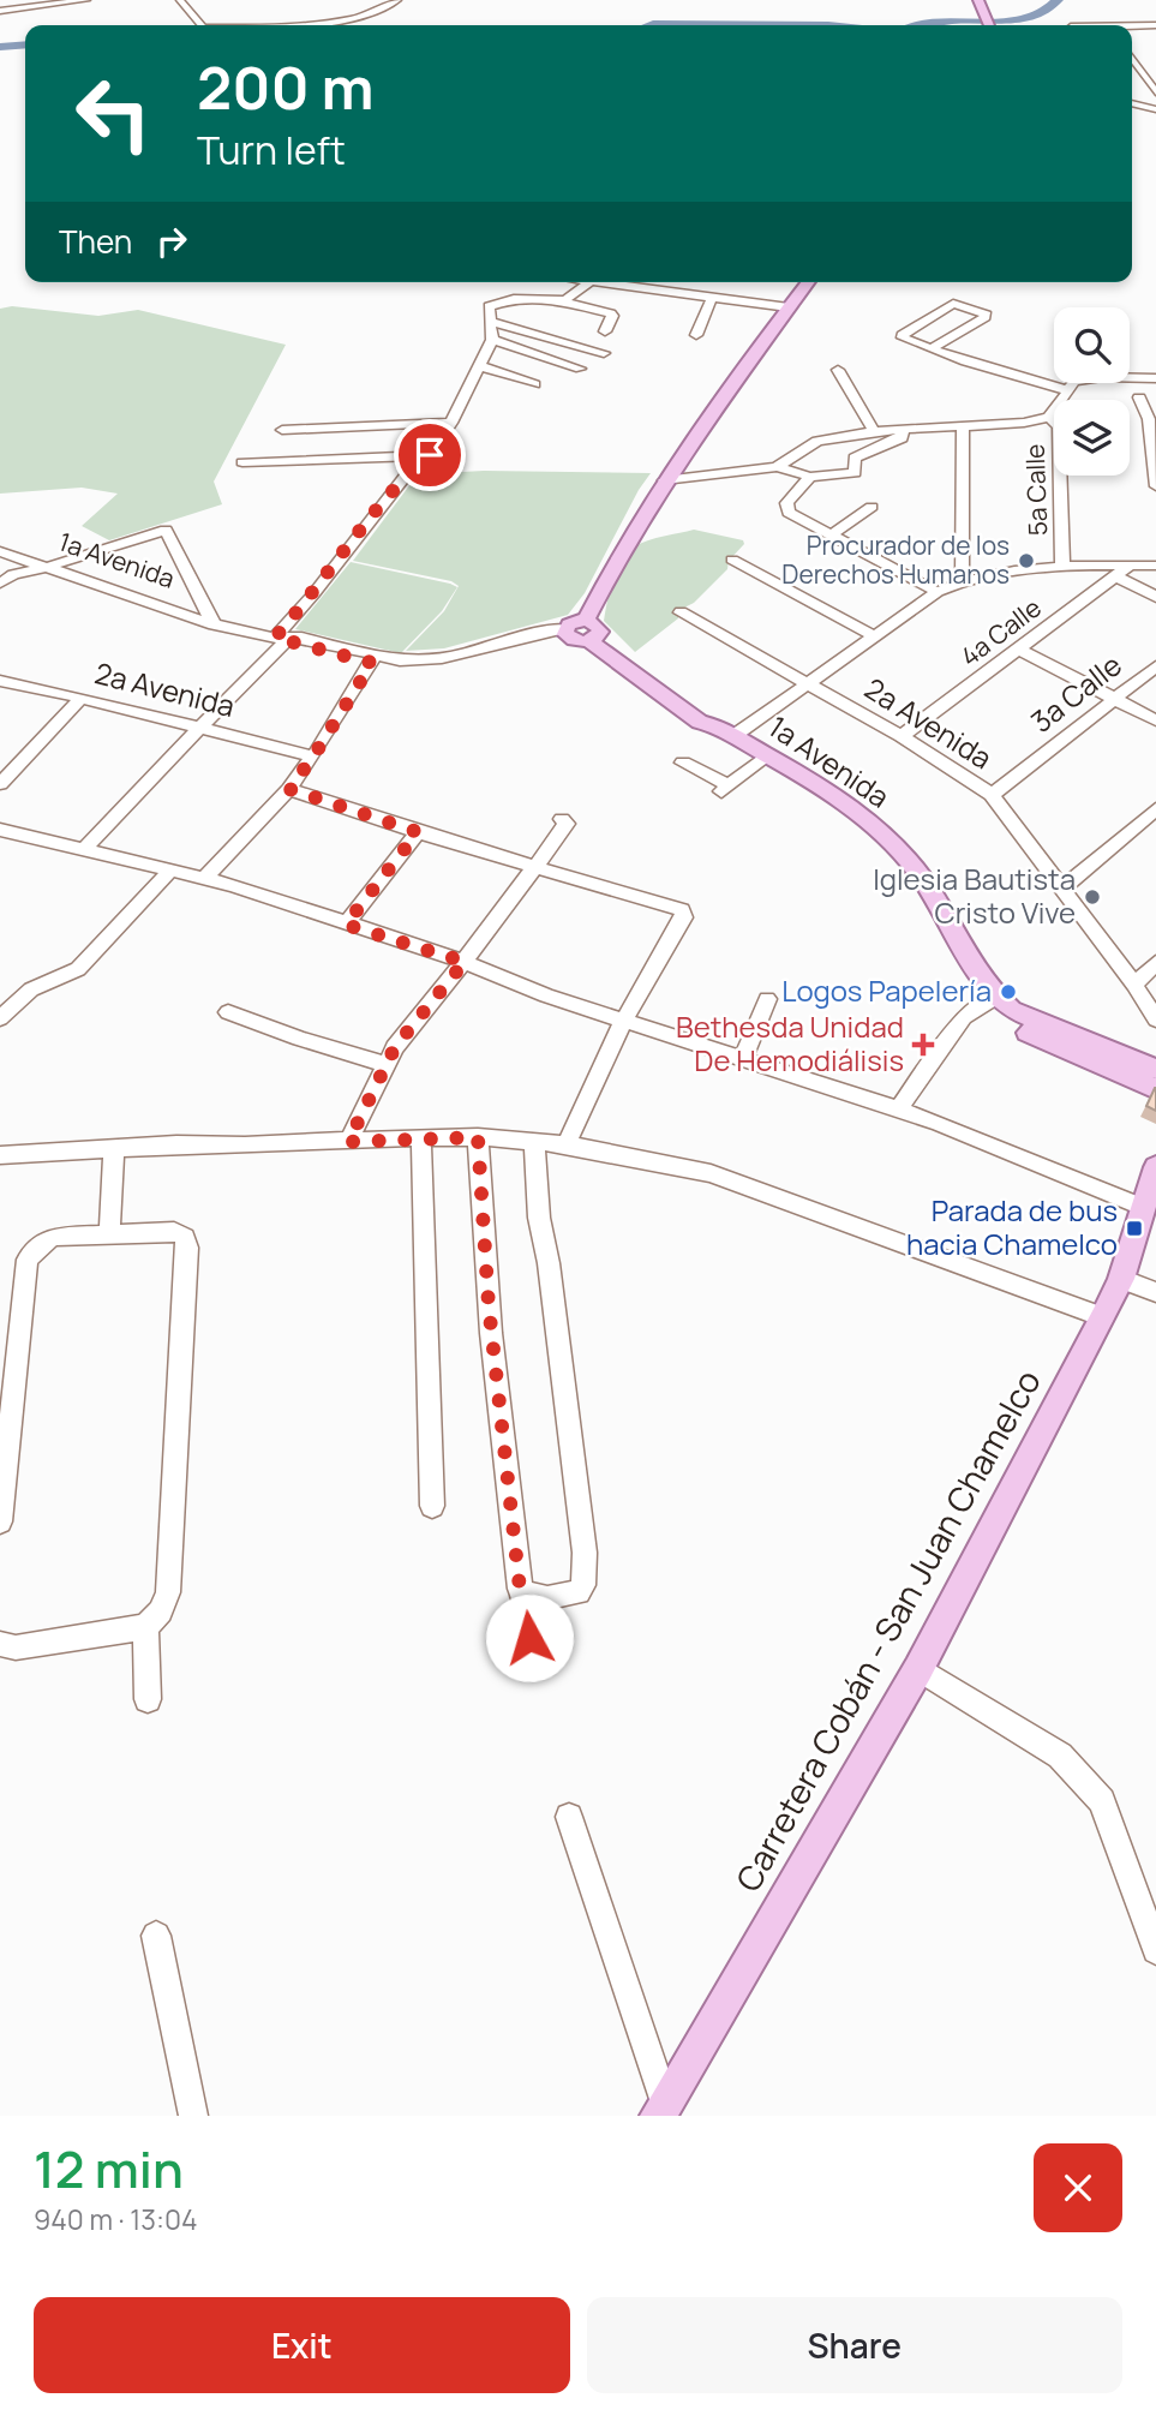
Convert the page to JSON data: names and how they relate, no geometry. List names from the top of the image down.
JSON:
{
  "streets": {
    "main road": ["1a Avenida", "Carretera Cobán - San Juan Chamelco"],
    "street": [
      "5a Calle",
      "4a Calle",
      "2a Avenida",
      "3a Calle"
    ]
  },
  "crossings": [
    ["4a Calle", "2a Avenida"],
    ["2a Avenida", "3a Calle"]
  ],
  "places": {
    "other": ["Procurador de los Derechos Humanos", "Iglesia Bautista Cristo Vive", "Logos Papelería"],
    "health": ["Bethesda Unidad De Hemodiálisis"],
    "transit": ["Parada de bus hacia Chamelco"]
  },
  "page": {
    "turn": ["200 m", "Turn left"],
    "then": "Then",
    "heading": ["12 min", "940 m · 13:04"],
    "buttons": ["Exit", "Share"]
  }
}
